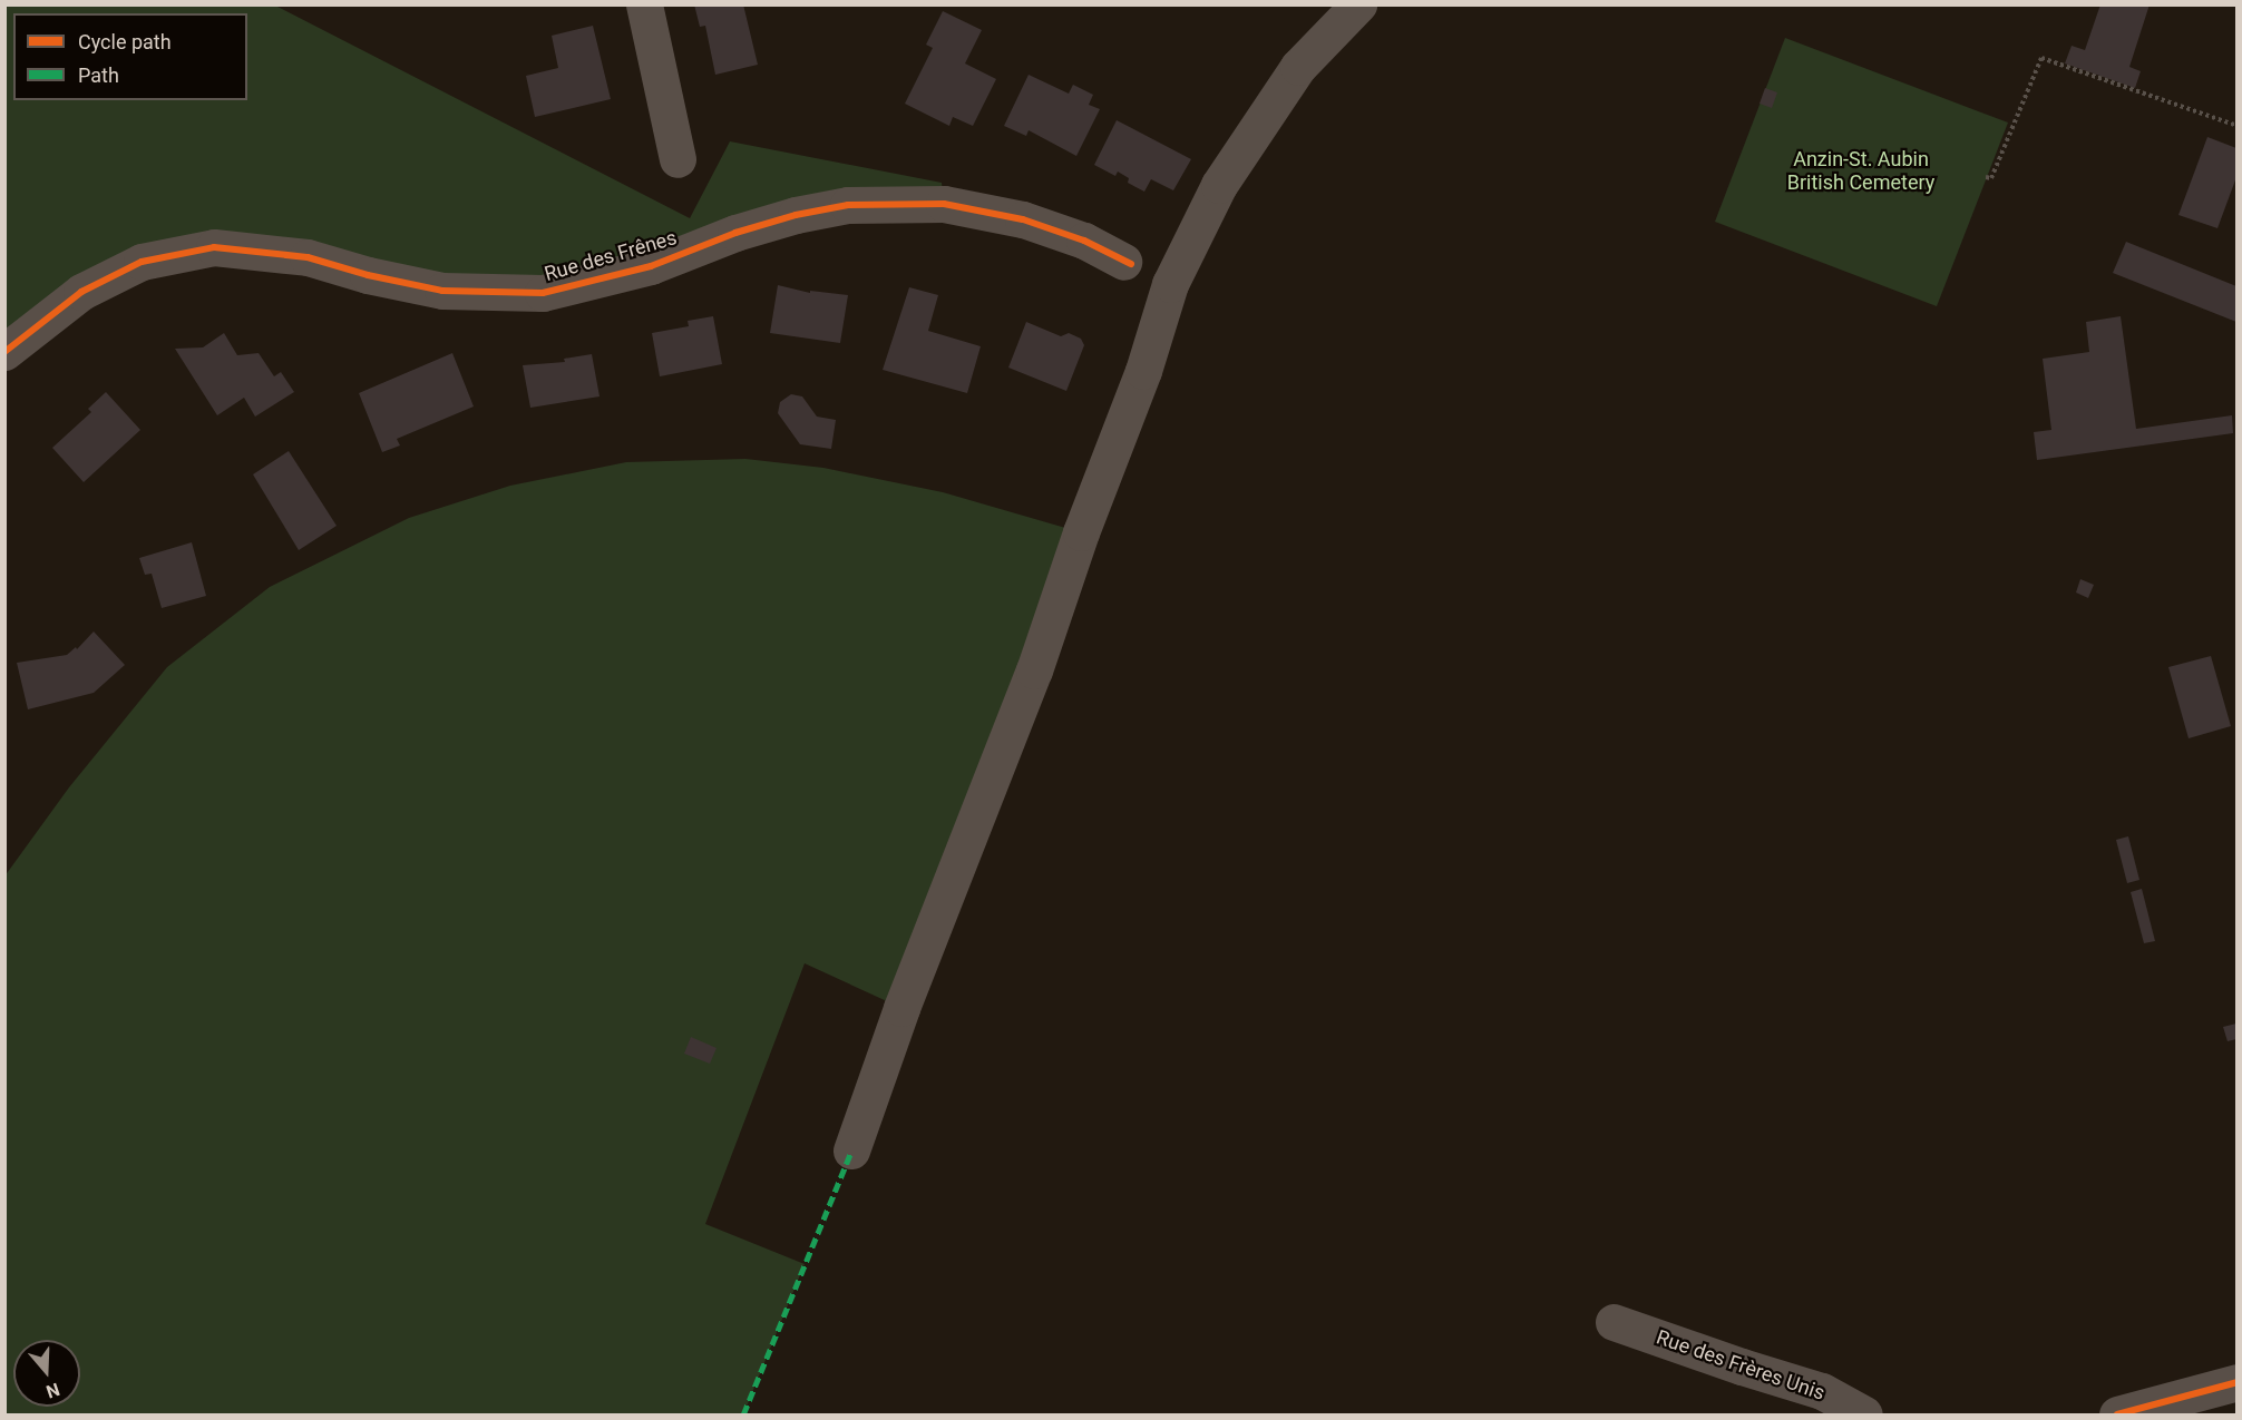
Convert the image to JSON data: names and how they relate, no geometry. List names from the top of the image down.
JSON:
{
  "streets": {
    "street": ["Rue des Frênes", "Rue des Frères Unis"]
  },
  "parks": ["Anzin-St. Aubin British Cemetery"],
  "legend": ["Cycle path", "Path"],
  "north": "bottom"
}
